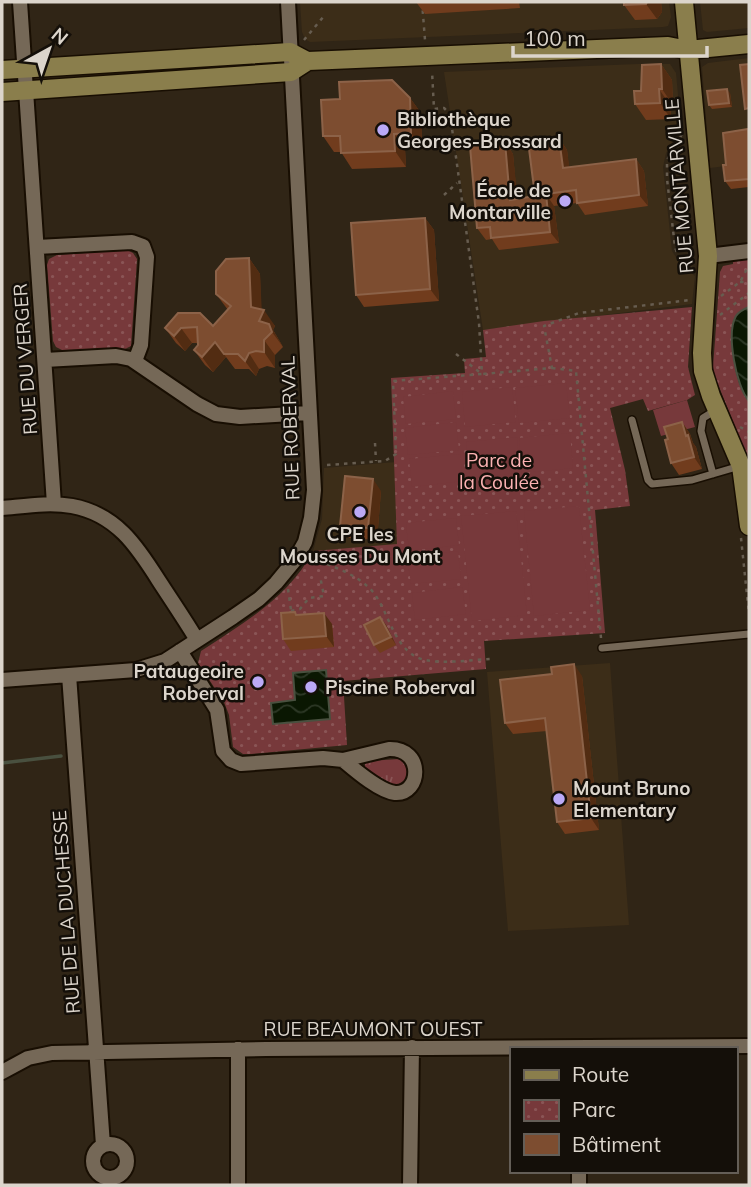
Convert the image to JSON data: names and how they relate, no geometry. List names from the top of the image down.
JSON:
{
  "streets": {
    "street": [
      "RUE MONTARVILLE",
      "RUE DU VERGER",
      "RUE ROBERVAL",
      "RUE DE LA DUCHESSE",
      "RUE BEAUMONT OUEST"
    ]
  },
  "crossings": [
    ["RUE ROBERVAL", "RUE DE LA DUCHESSE"],
    ["RUE DE LA DUCHESSE", "RUE BEAUMONT OUEST"]
  ],
  "parks": ["Parc de la Coulée"],
  "places": [
    "Bibliothèque Georges-Brossard",
    "École de Montarville",
    "CPE les Mousses Du Mont",
    "Pataugeoire Roberval",
    "Piscine Roberval",
    "Mount Bruno Elementary"
  ],
  "legend": ["Route", "Parc", "Bâtiment"],
  "scale_bar": "100 m",
  "north": "top right"
}
